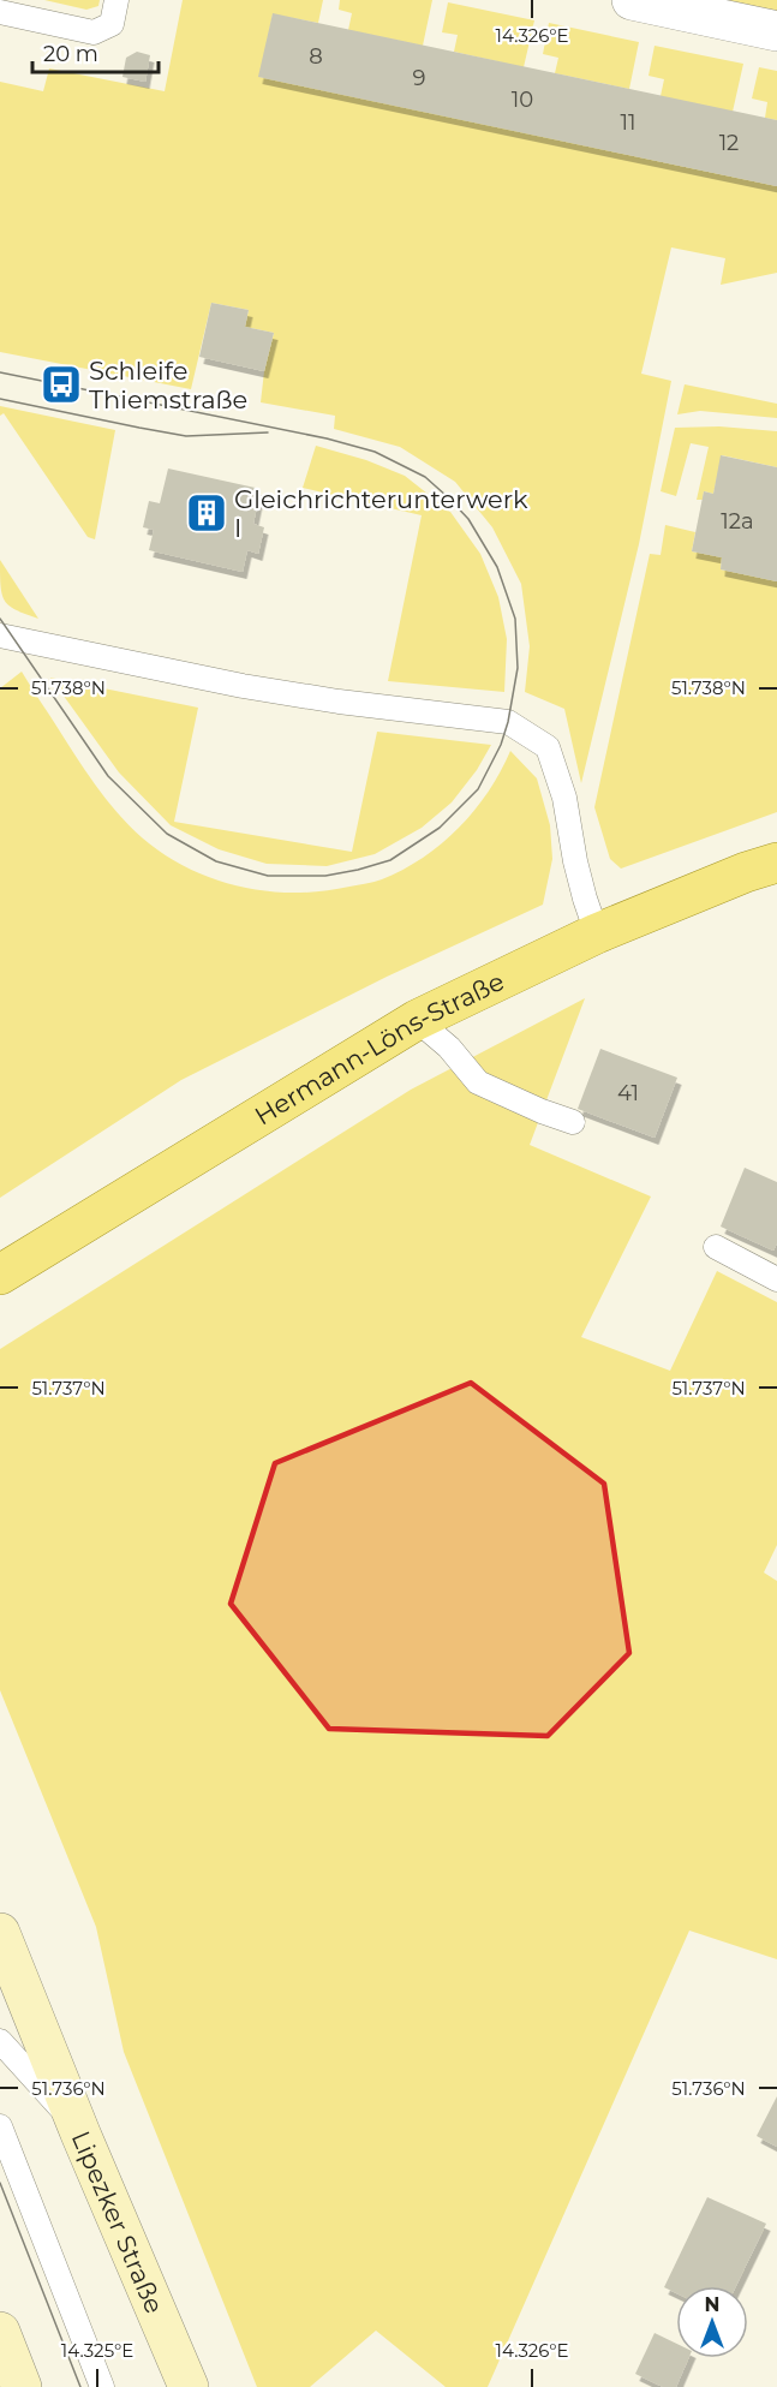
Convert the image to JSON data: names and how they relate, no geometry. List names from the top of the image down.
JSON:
{
  "streets": {
    "main road": ["Hermann-Löns-Straße", "Lipezker Straße"]
  },
  "places": {
    "bus stop": ["Schleife Thiemstraße"],
    "building": ["Gleichrichterunterwerk I"]
  },
  "house_numbers": [
    "8",
    "9",
    "10",
    "11",
    "12",
    "12a",
    "41"
  ],
  "scale_bar": "20 m",
  "north": "top",
  "coordinates": [
    "14.326°E",
    "51.738°N",
    "51.737°N",
    "51.736°N",
    "14.325°E"
  ]
}
